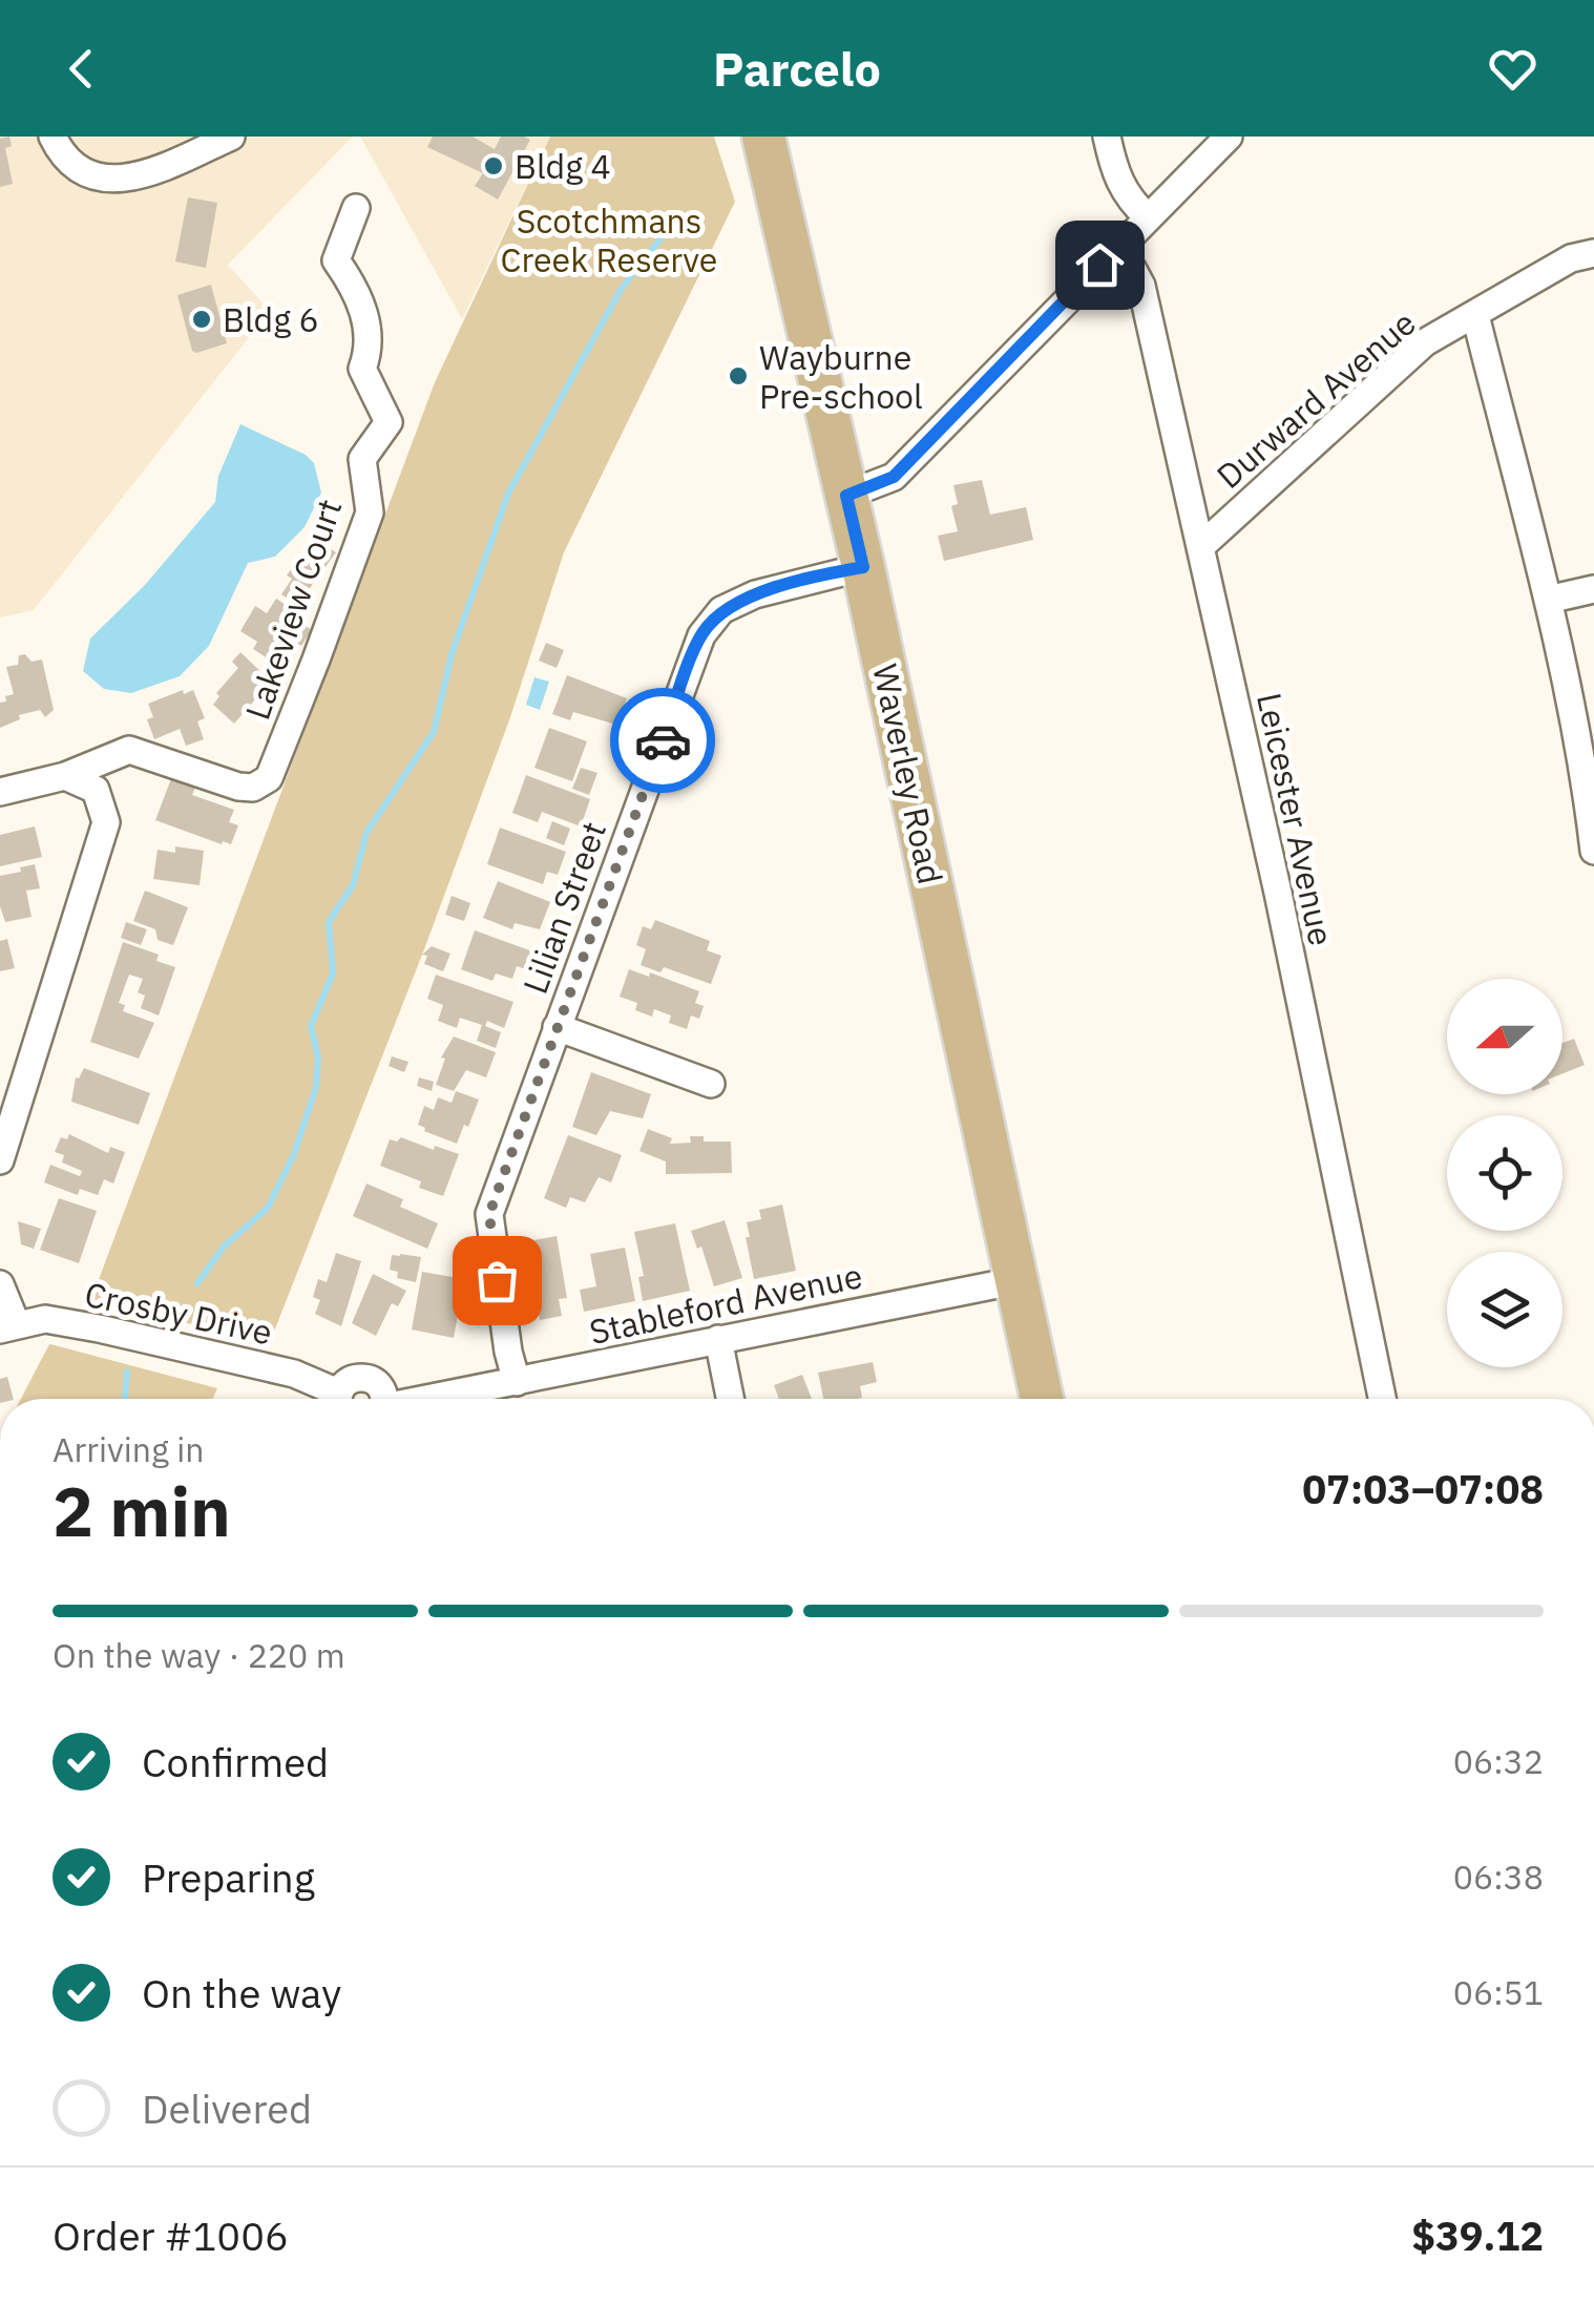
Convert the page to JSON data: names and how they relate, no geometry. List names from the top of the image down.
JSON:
{
  "streets": {
    "main road": ["Waverley Road"],
    "street": [
      "Durward Avenue",
      "Lakeview Court",
      "Leicester Avenue",
      "Lilian Street",
      "Stableford Avenue",
      "Crosby Drive"
    ]
  },
  "crossings": [
    ["Durward Avenue", "Leicester Avenue"],
    ["Waverley Road", "Lilian Street"],
    ["Waverley Road", "Stableford Avenue"],
    ["Lilian Street", "Stableford Avenue"]
  ],
  "parks": ["Scotchmans Creek Reserve"],
  "places": ["Bldg 4", "Bldg 6", "Wayburne Pre-school"],
  "north": "left",
  "page": {
    "header": "Parcelo",
    "heading": ["2 min", "Arriving in", "07:03–07:08"],
    "panel": ["Order #1006", "$39.12"],
    "bar": "On the way · 220 m",
    "list": [
      ["Confirmed", "06:32"],
      ["Preparing", "06:38"],
      ["On the way", "06:51"],
      "Delivered"
    ]
  }
}
